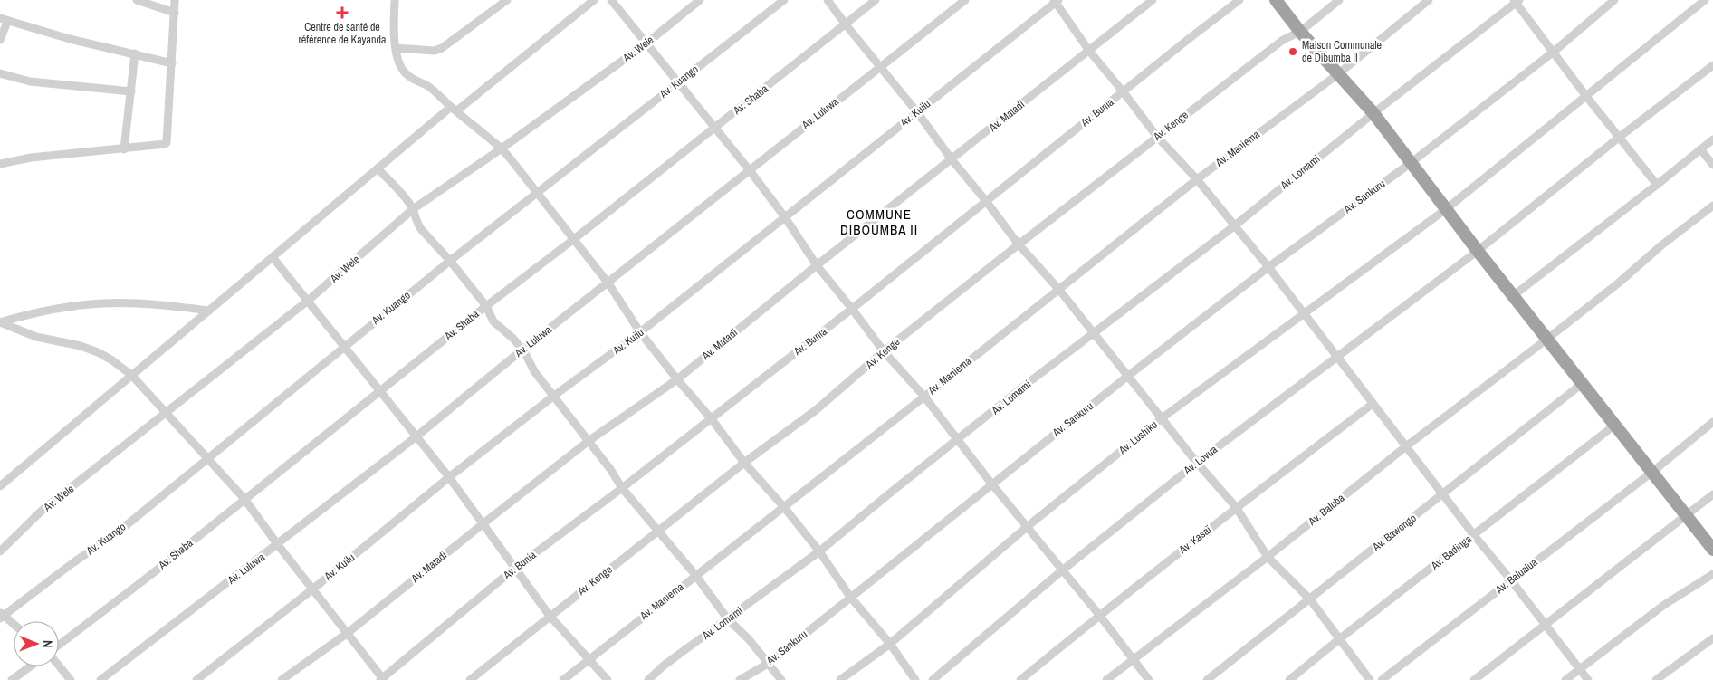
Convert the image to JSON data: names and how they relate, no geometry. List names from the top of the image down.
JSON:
{
  "streets": {
    "street": [
      "Av. Wele",
      "Av. Kuango",
      "Av. Shaba",
      "Av. Bunia",
      "Av. Luluwa",
      "Av. Kuilu",
      "Av. Matadi",
      "Av. Kenge",
      "Av. Maniema",
      "Av. Lomami",
      "Av. Sankuru",
      "Av. Lushiku",
      "Av. Lovua",
      "Av. Baluba",
      "Av. Bawongo",
      "Av. Kasaï",
      "Av. Badinga",
      "Av. Balualua"
    ]
  },
  "districts": ["COMMUNE DIBOUMBA II"],
  "places": {
    "health": ["Centre de santé de référence de Kayanda"],
    "other": ["Maison Communale de Dibumba II"]
  },
  "north": "right"
}
